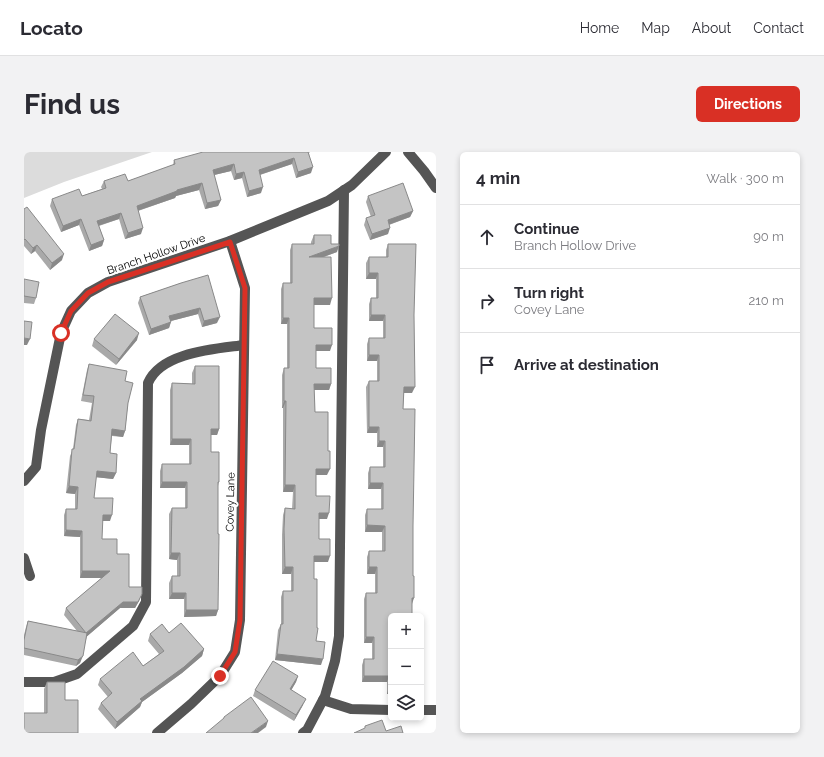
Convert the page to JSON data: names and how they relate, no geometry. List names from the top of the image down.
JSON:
{
  "streets": {
    "street": ["Branch Hollow Drive", "Covey Lane"]
  },
  "crossings": [
    ["Branch Hollow Drive", "Covey Lane"]
  ],
  "page": {
    "header": "Locato",
    "nav": [
      "Home",
      "Map",
      "About",
      "Contact"
    ],
    "buttons": "Directions",
    "title": "Find us",
    "heading": ["4 min", "Walk · 300 m"],
    "list": [
      ["Continue", "Branch Hollow Drive", "90 m"],
      ["Turn right", "Covey Lane", "210 m"],
      "Arrive at destination"
    ],
    "map_buttons": ["+", "−"]
  }
}
